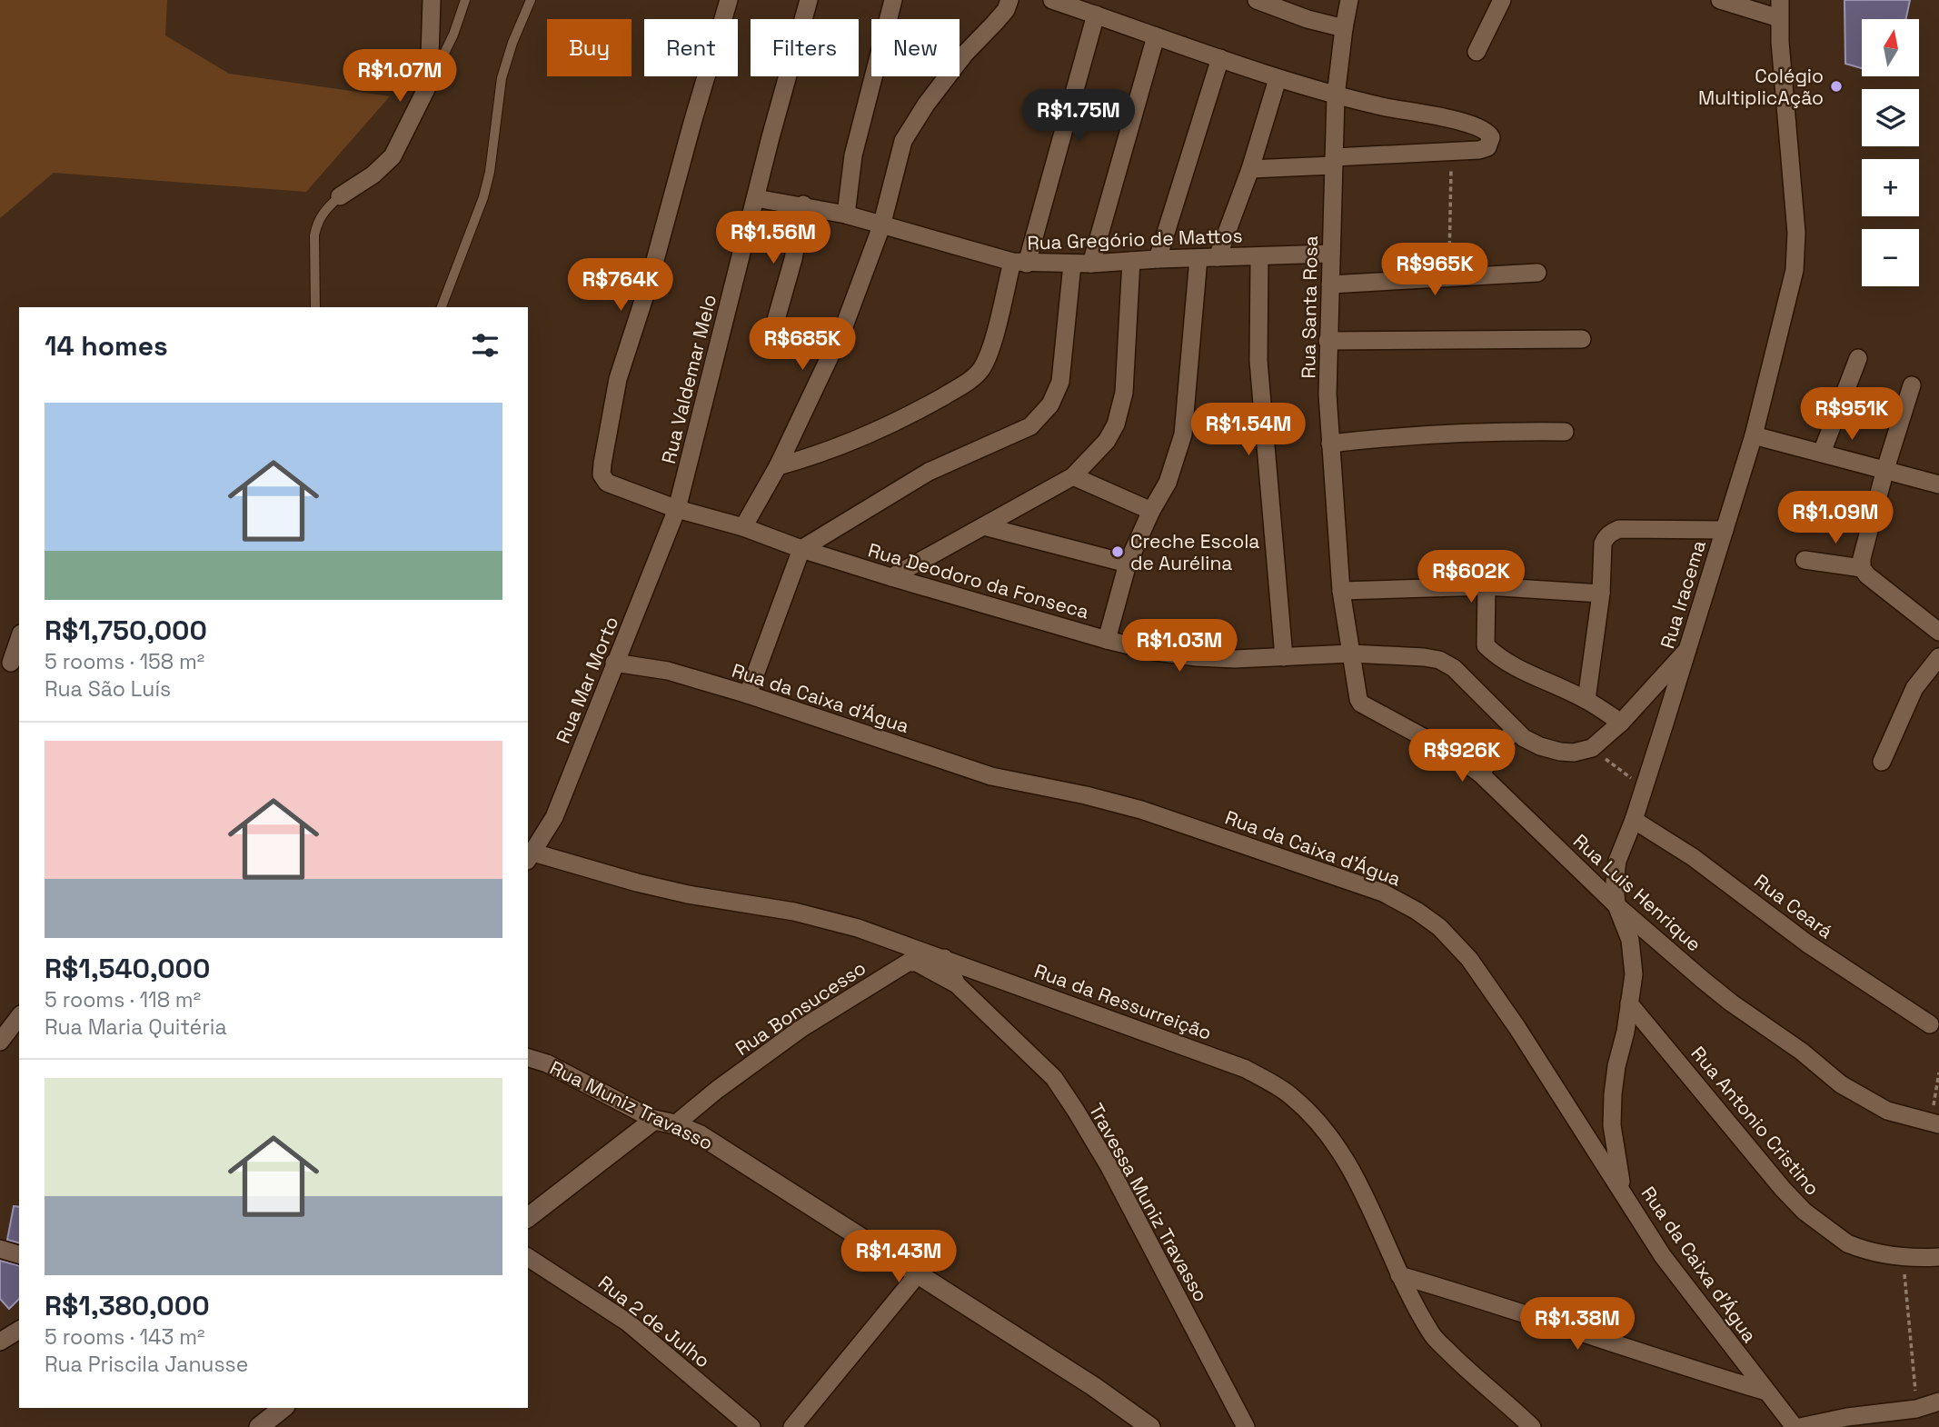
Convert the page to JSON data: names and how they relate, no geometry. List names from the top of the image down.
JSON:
{
  "streets": {
    "street": [
      "Rua Gregório de Mattos",
      "Rua Santa Rosa",
      "Rua Valdemar Melo",
      "Rua Deodoro da Fonseca",
      "Rua Iracema",
      "Rua Mar Morto",
      "Rua da Caixa d'Água",
      "Rua Luis Henrique",
      "Rua Ceará",
      "Rua da Ressurreição",
      "Rua Bonsucesso",
      "Rua Muniz Travasso",
      "Rua Antonio Cristino",
      "Travessa Muniz Travasso",
      "Rua 2 de Julho"
    ]
  },
  "crossings": [
    ["Rua Gregório de Mattos", "Rua Santa Rosa"],
    ["Rua Gregório de Mattos", "Rua Valdemar Melo"],
    ["Rua Santa Rosa", "Rua Deodoro da Fonseca"],
    ["Rua Santa Rosa", "Rua Luis Henrique"],
    ["Rua Valdemar Melo", "Rua Deodoro da Fonseca"],
    ["Rua Valdemar Melo", "Rua Mar Morto"],
    ["Rua Deodoro da Fonseca", "Rua Mar Morto"],
    ["Rua Deodoro da Fonseca", "Rua Luis Henrique"],
    ["Rua Iracema", "Rua da Caixa d'Água"],
    ["Rua Iracema", "Rua Luis Henrique"],
    ["Rua Iracema", "Rua Ceará"],
    ["Rua Iracema", "Rua Antonio Cristino"],
    ["Rua Mar Morto", "Rua da Caixa d'Água"],
    ["Rua Mar Morto", "Rua da Ressurreição"],
    ["Rua da Ressurreição", "Travessa Muniz Travasso"],
    ["Rua Bonsucesso", "Rua Muniz Travasso"],
    ["Rua Bonsucesso", "Travessa Muniz Travasso"]
  ],
  "places": ["Colégio MultiplicAção", "Creche Escola de Aurélina"],
  "north": "top",
  "page": {
    "map_buttons": ["+", "−"],
    "chip": [
      "Buy",
      "Rent",
      "Filters",
      "New"
    ],
    "price": [
      "R$1.07M",
      "R$1.75M",
      "R$1.56M",
      "R$965K",
      "R$764K",
      "R$685K",
      "R$951K",
      "R$1.54M",
      "R$1.09M",
      "R$602K",
      "R$1.03M",
      "R$926K",
      "R$1.43M",
      "R$1.38M"
    ],
    "heading": "14 homes",
    "list": [
      {
        "name": "R$1,750,000",
        "note": "5 rooms · 158 m² · Rua São Luís"
      },
      {
        "name": "R$1,540,000",
        "note": "5 rooms · 118 m² · Rua Maria Quitéria"
      },
      {
        "name": "R$1,380,000",
        "note": "5 rooms · 143 m² · Rua Priscila Janusse"
      }
    ]
  }
}
